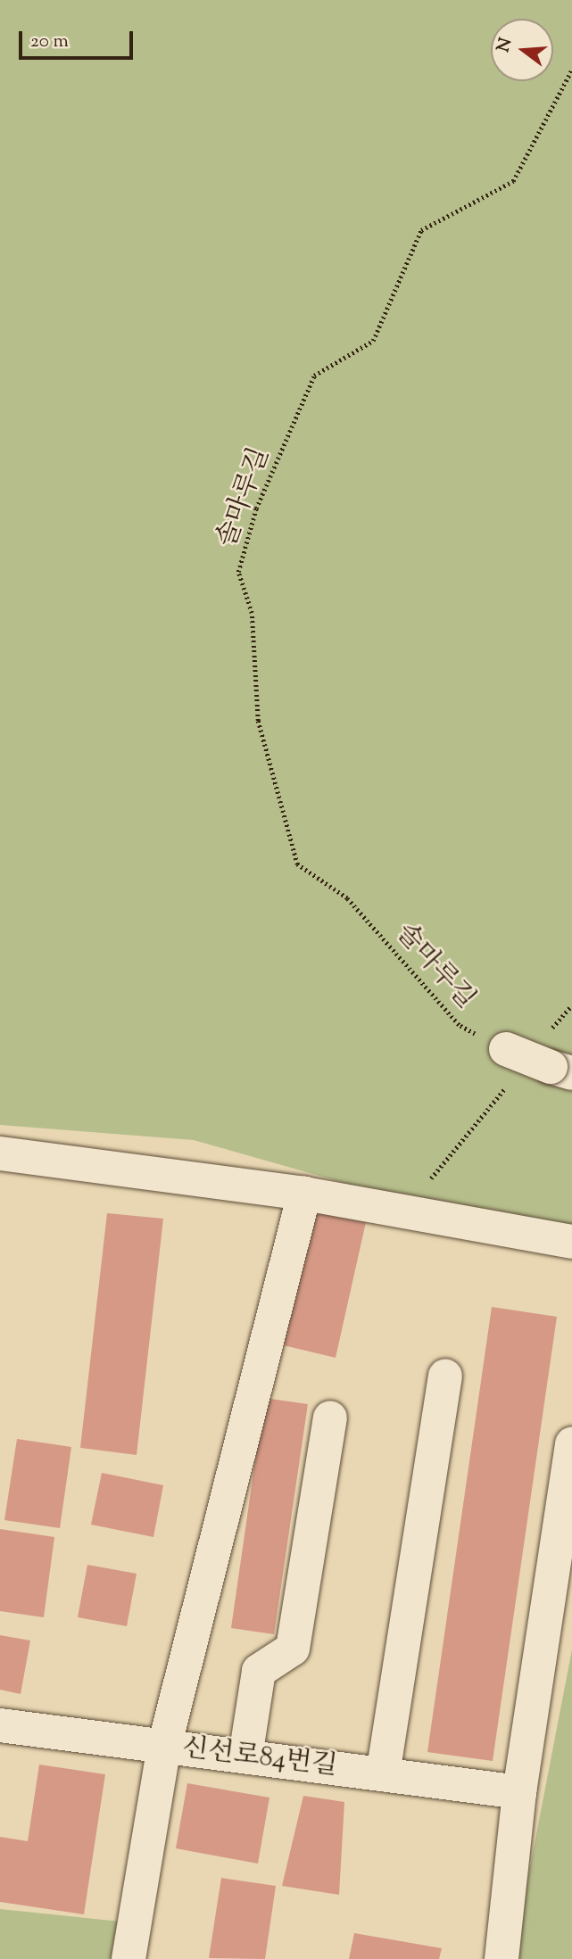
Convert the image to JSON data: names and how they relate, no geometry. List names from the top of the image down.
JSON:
{
  "streets": {
    "street": ["신선로84번길"],
    "path": ["솔마루길"]
  },
  "scale_bar": "20 m",
  "north": "left"
}
